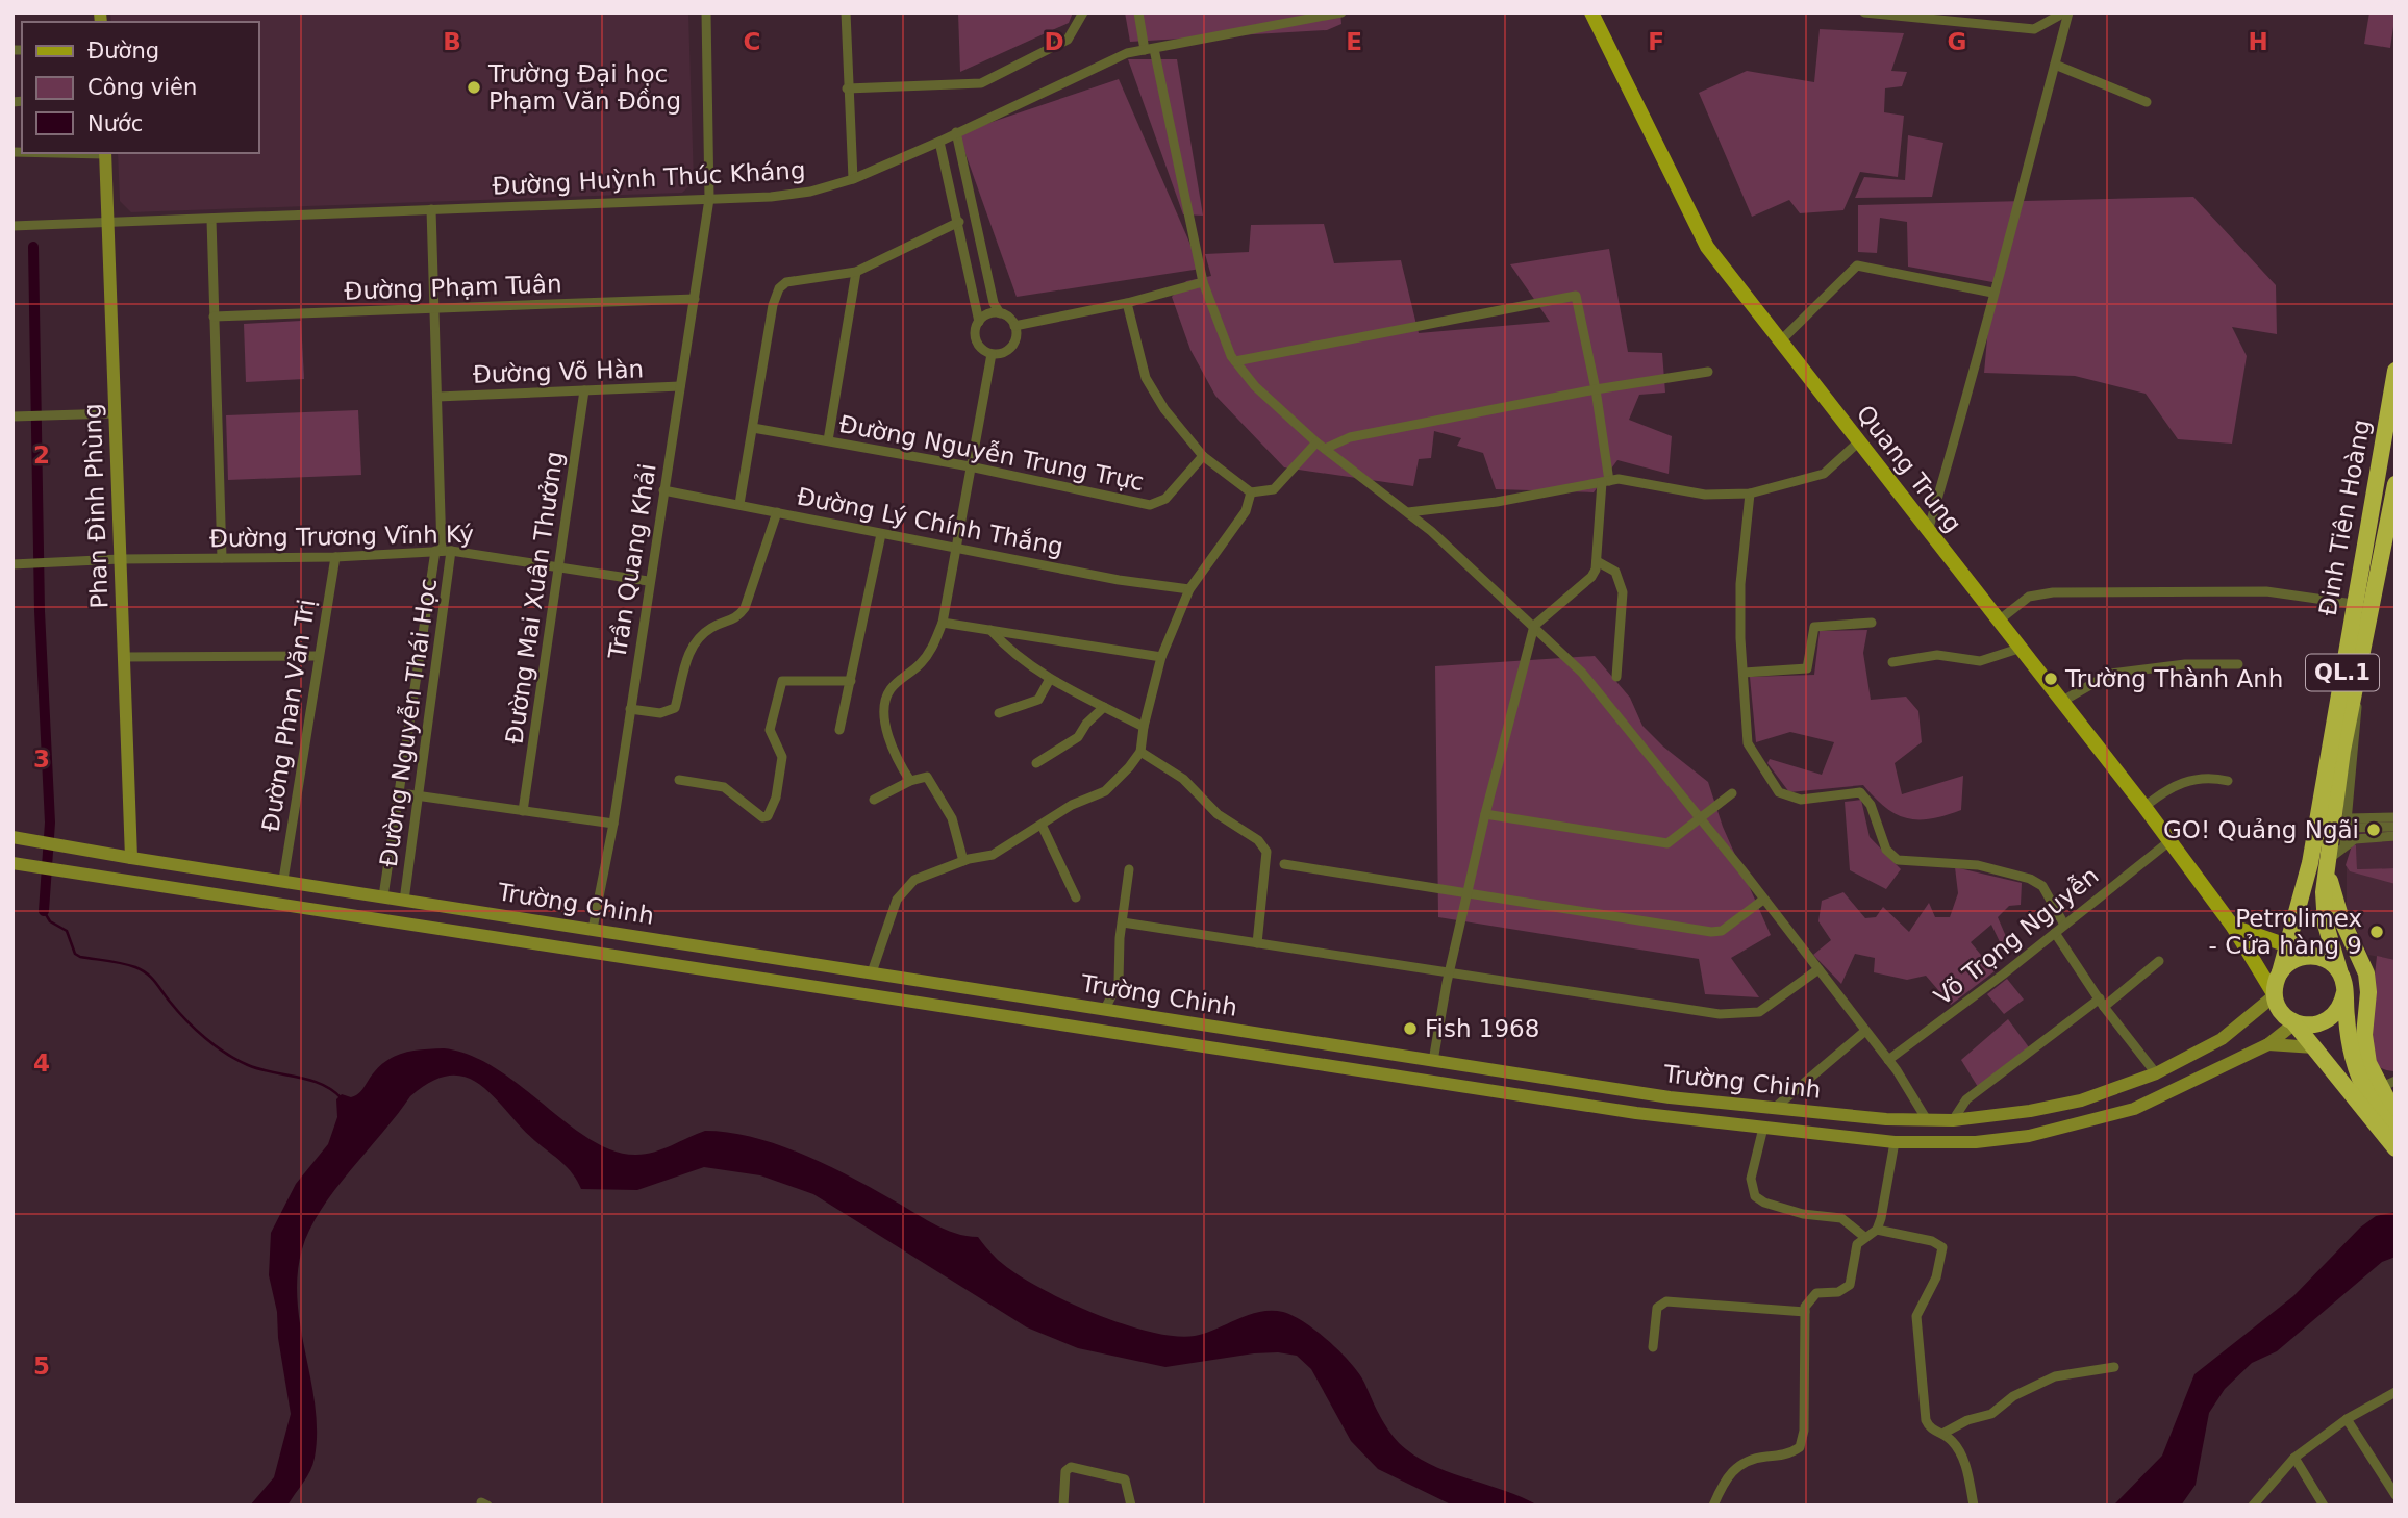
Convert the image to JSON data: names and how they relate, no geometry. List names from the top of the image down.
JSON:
{
  "streets": {
    "highway": ["Đinh Tiên Hoàng", "QL.1"],
    "main road": ["Quang Trung"],
    "street": [
      "Đường Huỳnh Thúc Kháng",
      "Đường Phạm Tuân",
      "Đường Võ Hàn",
      "Đường Nguyễn Trung Trực",
      "Phan Đình Phùng",
      "Đường Lý Chính Thắng",
      "Đường Trương Vĩnh Ký",
      "Trần Quang Khải",
      "Đường Mai Xuân Thưởng",
      "Đường Phan Văn Trị",
      "Đường Nguyễn Thái Học",
      "Trường Chinh",
      "Võ Trọng Nguyễn"
    ]
  },
  "crossings": [
    ["Đường Huỳnh Thúc Kháng", "Phan Đình Phùng"],
    ["Đường Huỳnh Thúc Kháng", "Trần Quang Khải"],
    ["Đường Huỳnh Thúc Kháng", "Đường Nguyễn Thái Học"],
    ["Đường Phạm Tuân", "Trần Quang Khải"],
    ["Đường Phạm Tuân", "Đường Nguyễn Thái Học"],
    ["Đường Võ Hàn", "Trần Quang Khải"],
    ["Đường Võ Hàn", "Đường Mai Xuân Thưởng"],
    ["Đường Võ Hàn", "Đường Nguyễn Thái Học"],
    ["Quang Trung", "Đinh Tiên Hoàng"],
    ["Quang Trung", "QL.1"],
    ["Quang Trung", "Trường Chinh"],
    ["Quang Trung", "Võ Trọng Nguyễn"],
    ["Phan Đình Phùng", "Đường Trương Vĩnh Ký"],
    ["Phan Đình Phùng", "Trường Chinh"],
    ["Đinh Tiên Hoàng", "QL.1"],
    ["Đinh Tiên Hoàng", "Trường Chinh"],
    ["Đường Lý Chính Thắng", "Trần Quang Khải"],
    ["Đường Trương Vĩnh Ký", "Trần Quang Khải"],
    ["Đường Trương Vĩnh Ký", "Đường Mai Xuân Thưởng"],
    ["Đường Trương Vĩnh Ký", "Đường Phan Văn Trị"],
    ["Đường Trương Vĩnh Ký", "Đường Nguyễn Thái Học"],
    ["Trần Quang Khải", "Trường Chinh"],
    ["QL.1", "Trường Chinh"],
    ["Đường Phan Văn Trị", "Trường Chinh"],
    ["Đường Nguyễn Thái Học", "Trường Chinh"]
  ],
  "places": [
    "Trường Đại học Phạm Văn Đồng",
    "Trường Thành Anh",
    "GO! Quảng Ngãi",
    "Petrolimex - Cửa hàng 9",
    "Fish 1968"
  ],
  "legend": ["Đường", "Công viên", "Nước"],
  "grid": {
    "columns": [
      "B",
      "C",
      "D",
      "E",
      "F",
      "G",
      "H"
    ],
    "rows": [
      "2",
      "3",
      "4",
      "5"
    ]
  }
}
